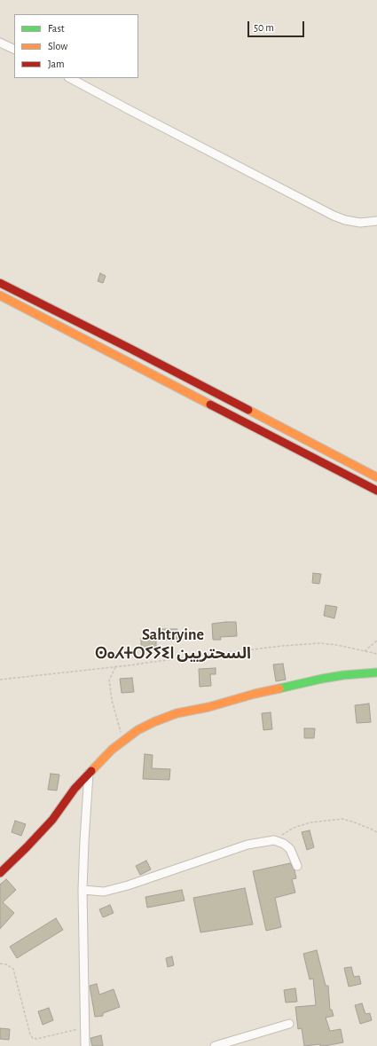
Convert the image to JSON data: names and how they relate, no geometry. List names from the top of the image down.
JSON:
{
  "districts": ["Sahtryine ⵙⴰⵃⵜⵔⵢⵢⵉⵏ السحتريين"],
  "legend": ["Fast", "Slow", "Jam"],
  "scale_bar": "50 m"
}
